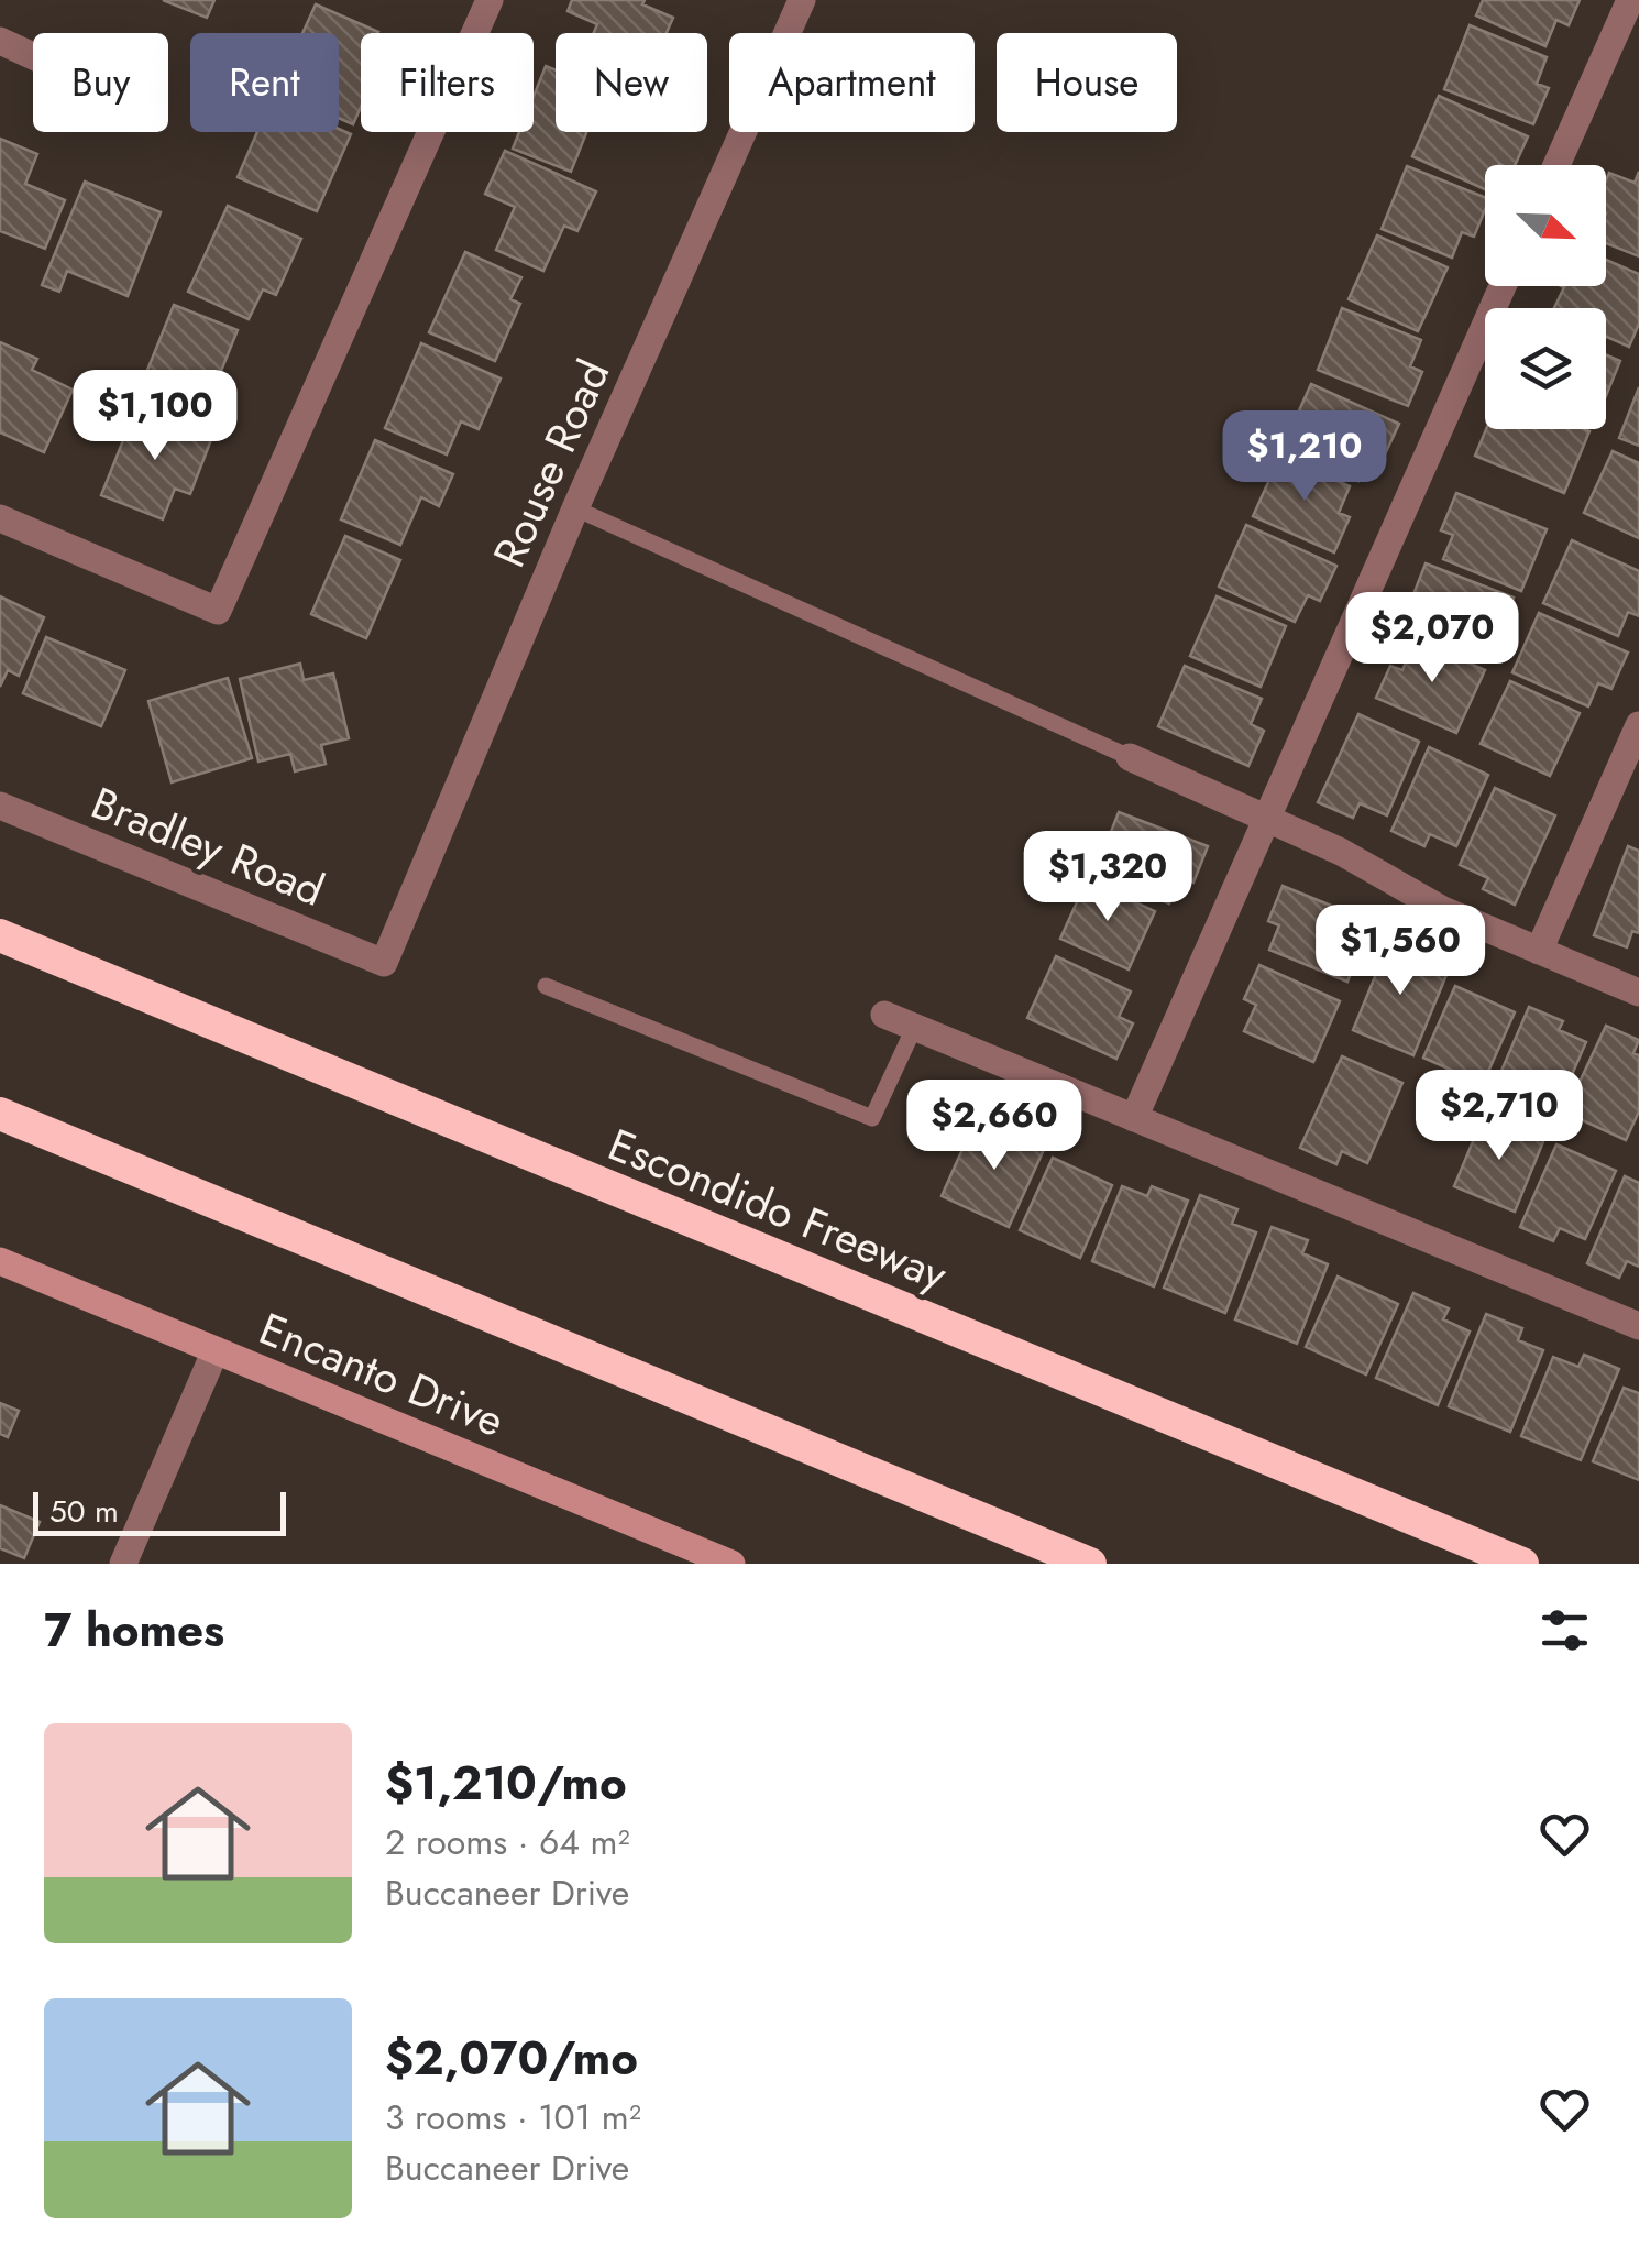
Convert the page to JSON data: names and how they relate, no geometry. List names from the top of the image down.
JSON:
{
  "streets": {
    "highway": ["Escondido Freeway"],
    "main road": ["Encanto Drive"],
    "street": ["Rouse Road", "Bradley Road"]
  },
  "crossings": [
    ["Rouse Road", "Bradley Road"]
  ],
  "scale_bar": "50 m",
  "north": "bottom right",
  "page": {
    "chip": [
      "Buy",
      "Rent",
      "Filters",
      "New",
      "Apartment",
      "House"
    ],
    "price": [
      "$1,100",
      "$1,210",
      "$2,070",
      "$1,320",
      "$1,560",
      "$2,710",
      "$2,660"
    ],
    "scale": "50 m",
    "heading": "7 homes",
    "list": [
      {
        "name": "$1,210/mo",
        "note": "2 rooms · 64 m² · Buccaneer Drive"
      },
      {
        "name": "$2,070/mo",
        "note": "3 rooms · 101 m² · Buccaneer Drive"
      }
    ]
  }
}
